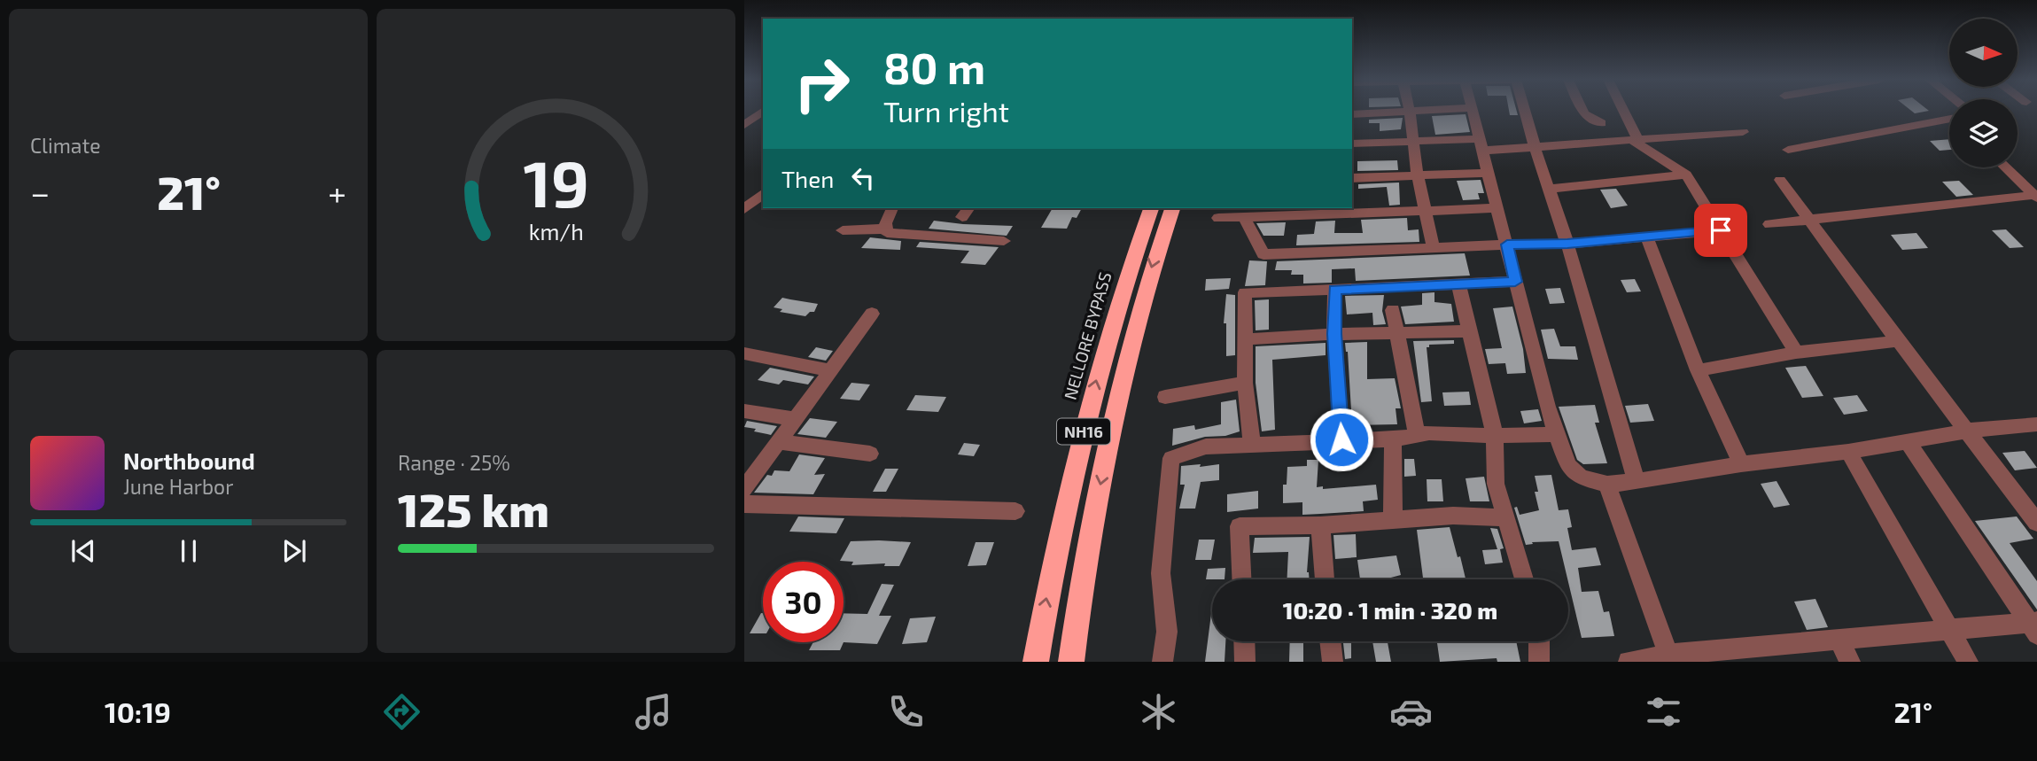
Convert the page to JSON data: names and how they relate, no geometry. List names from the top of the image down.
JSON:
{
  "streets": {
    "highway": ["NELLORE BYPASS", "NH16"]
  },
  "north": "right",
  "page": {
    "tile": [
      "Climate",
      ["Range · 25%", "125 km"]
    ],
    "turn": ["80 m", "Turn right"],
    "then": "Then",
    "heat": ["−", "21°", "+"],
    "song": ["Northbound", "June Harbor"],
    "limit": "30",
    "trip": "10:20 · 1 min · 320 m",
    "tabs": ["10:19", "21°"],
    "gauge": ["19", "km/h"]
  }
}
